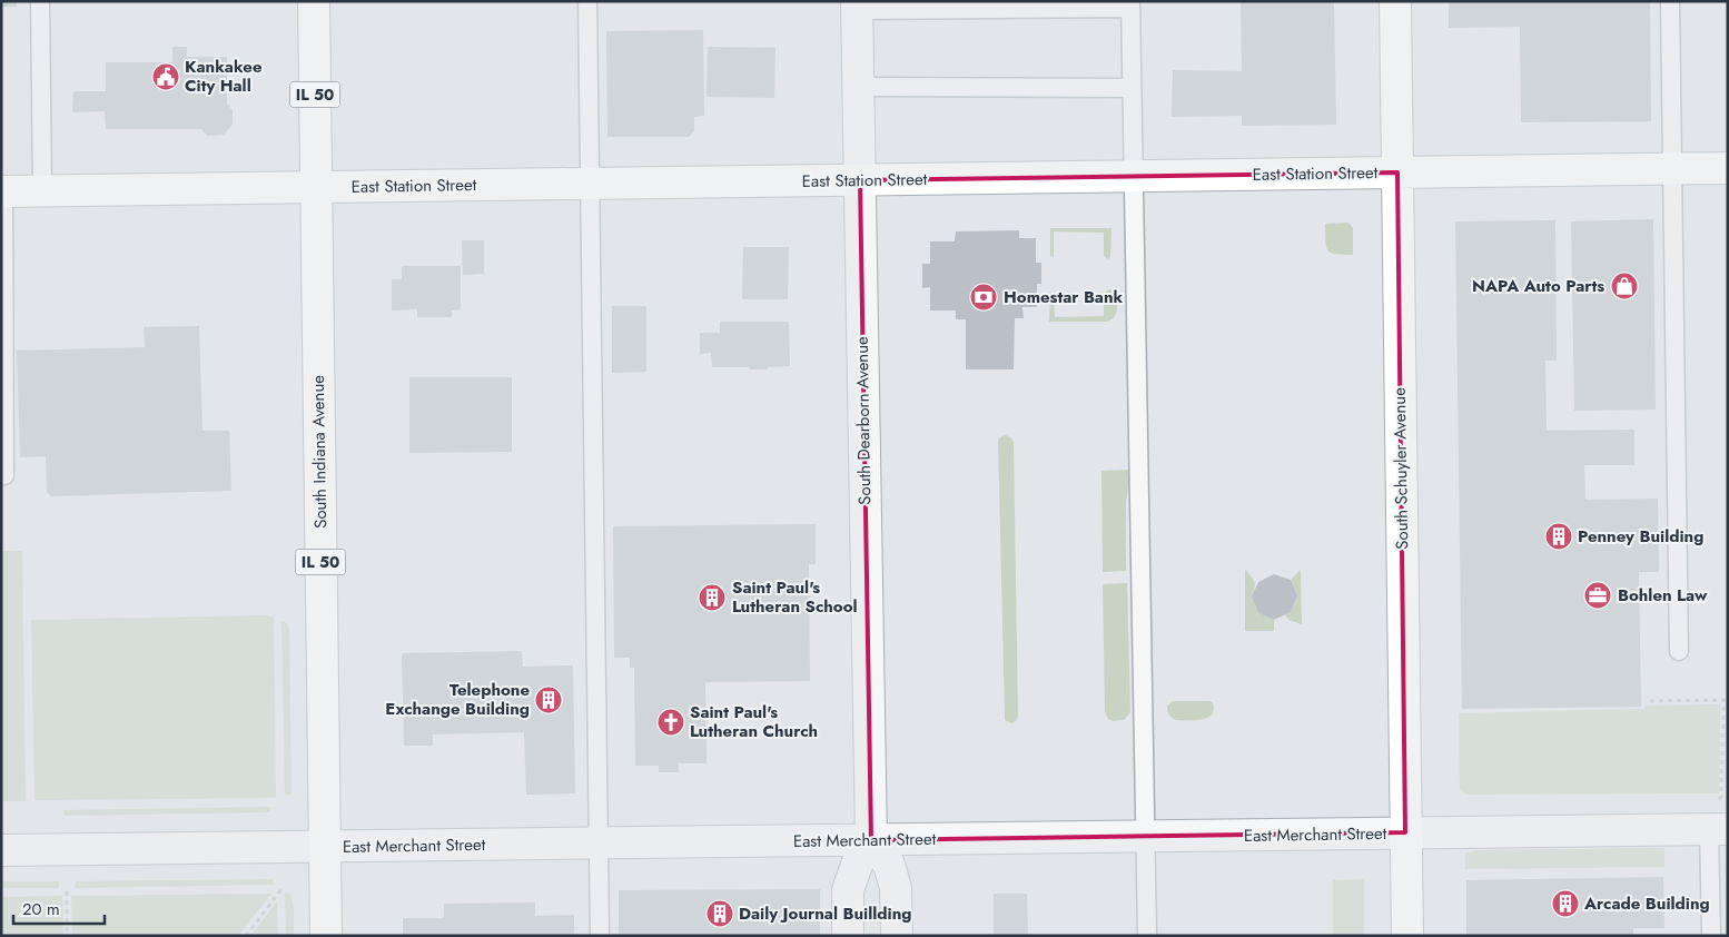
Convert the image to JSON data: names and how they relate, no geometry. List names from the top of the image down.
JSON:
{
  "streets": {
    "main road": [
      "IL 50",
      "East Station Street",
      "South Indiana Avenue",
      "South Schuyler Avenue"
    ],
    "street": ["South Dearborn Avenue", "East Merchant Street"]
  },
  "crossings": [
    ["East Station Street", "South Dearborn Avenue"],
    ["East Station Street", "South Indiana Avenue"],
    ["East Station Street", "South Schuyler Avenue"],
    ["South Dearborn Avenue", "East Merchant Street"],
    ["South Indiana Avenue", "East Merchant Street"],
    ["South Schuyler Avenue", "East Merchant Street"]
  ],
  "places": {
    "public building": ["Kankakee City Hall"],
    "shop": ["NAPA Auto Parts"],
    "bank": ["Homestar Bank"],
    "building": [
      "Penney Building",
      "Saint Paul's Lutheran School",
      "Telephone Exchange Building",
      "Arcade Building",
      "Daily Journal Buillding"
    ],
    "office": ["Bohlen Law"],
    "church": ["Saint Paul's Lutheran Church"]
  },
  "scale_bar": "20 m"
}
